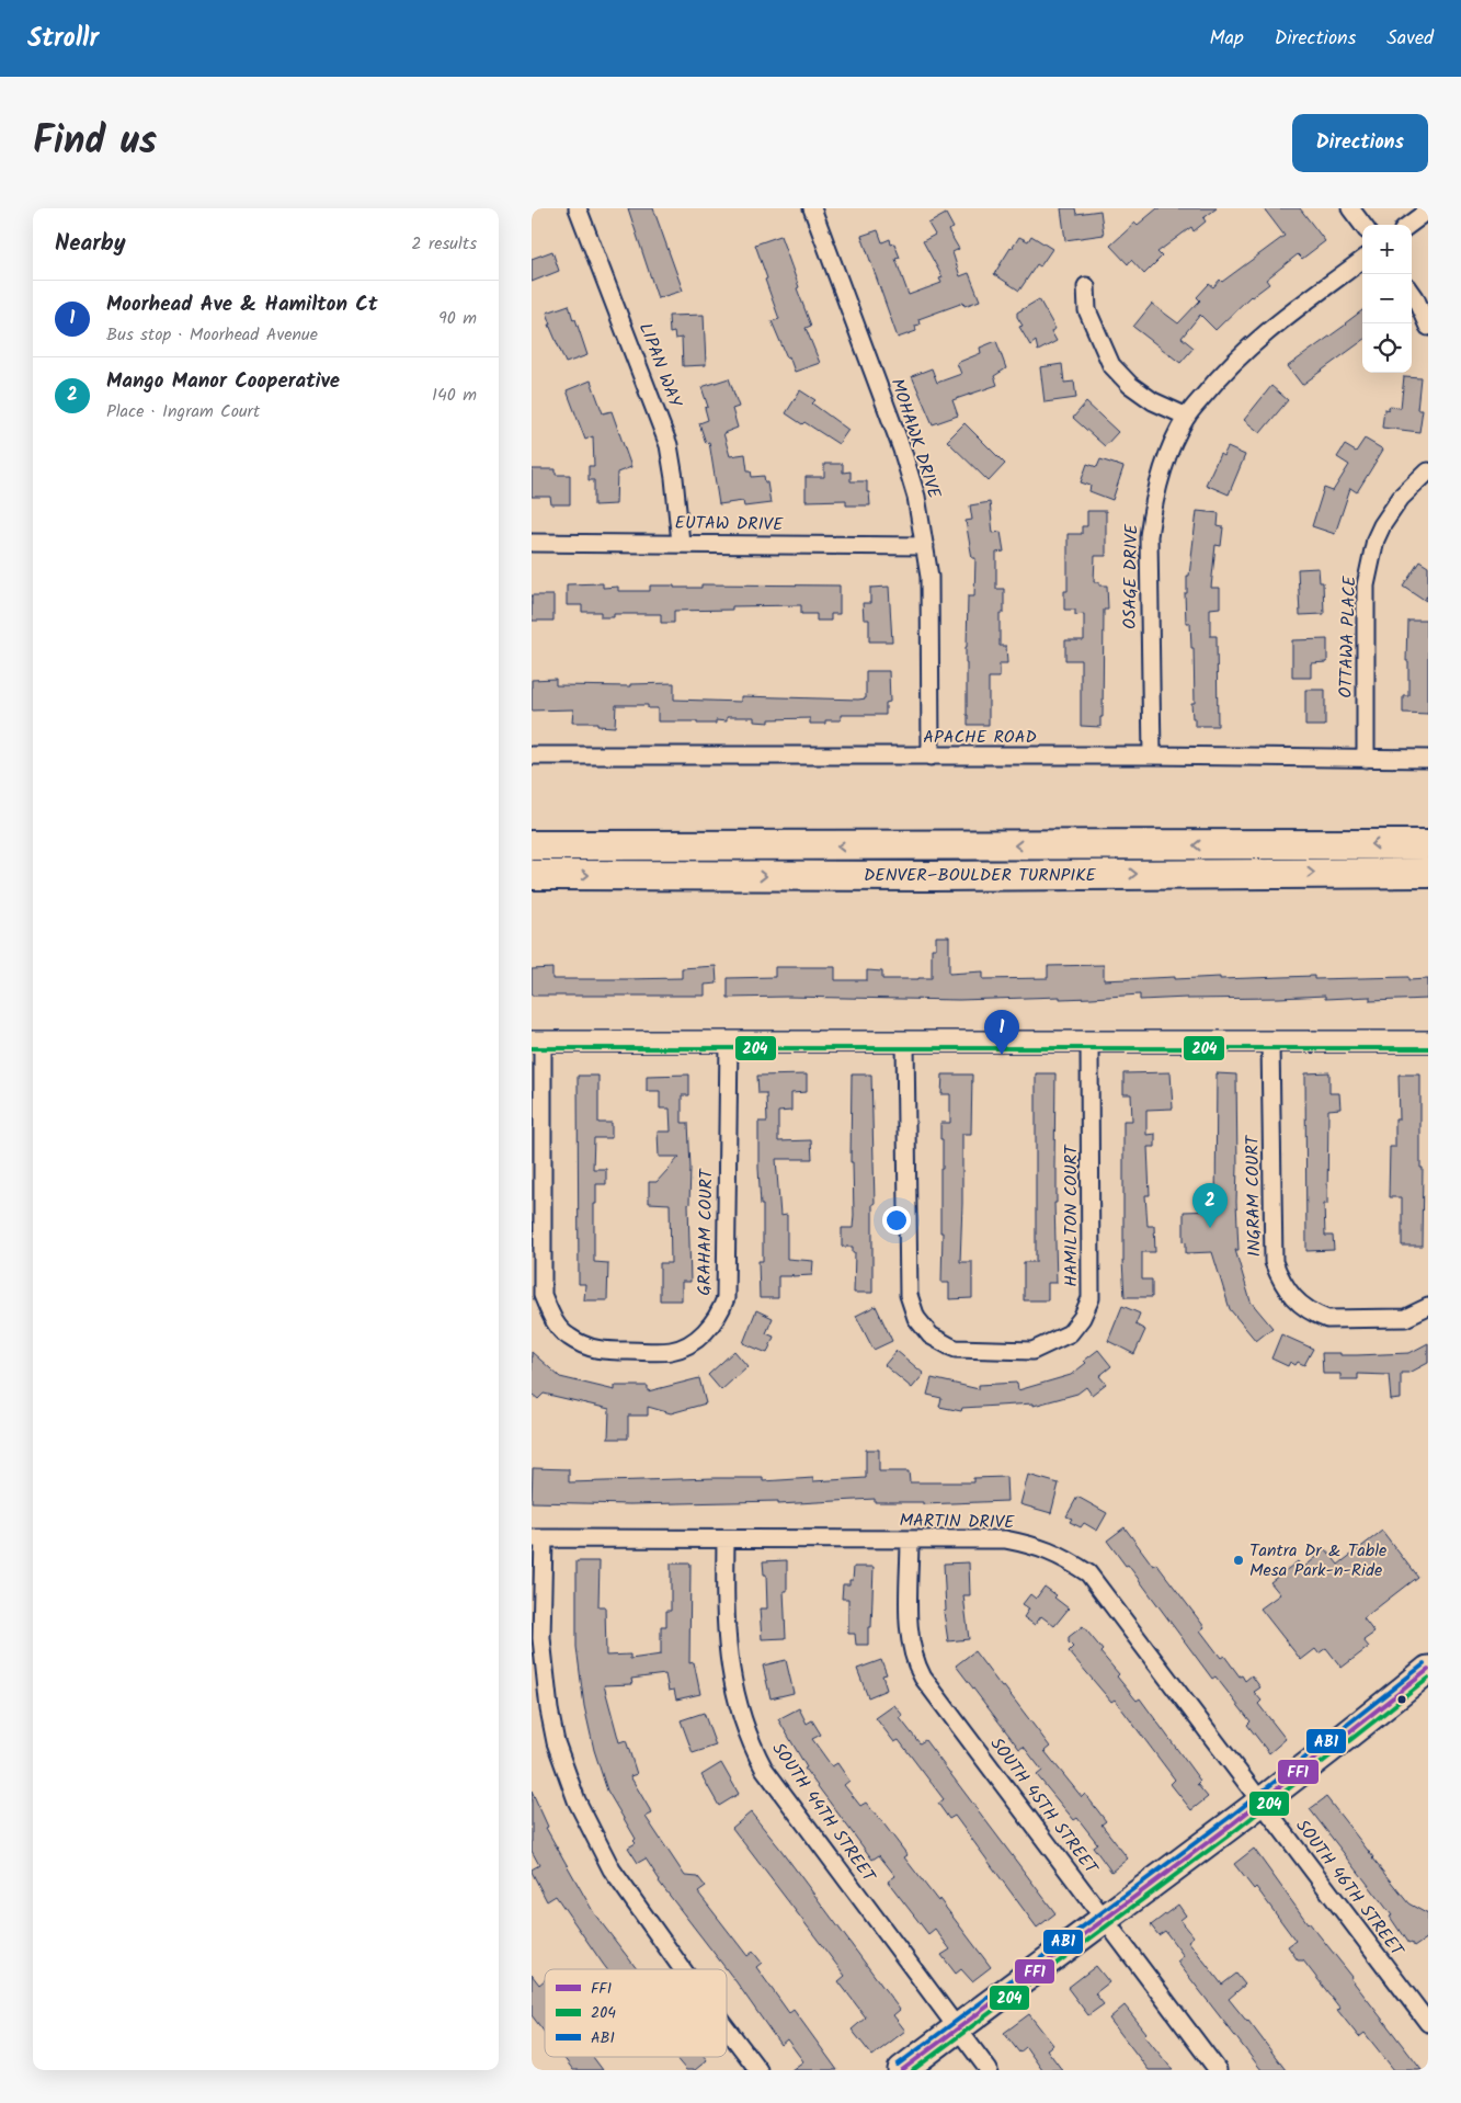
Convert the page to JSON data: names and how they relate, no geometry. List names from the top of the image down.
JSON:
{
  "streets": {
    "highway": ["DENVER–BOULDER TURNPIKE"],
    "street": [
      "LIPAN WAY",
      "MOHAWK DRIVE",
      "EUTAW DRIVE",
      "OSAGE DRIVE",
      "OTTAWA PLACE",
      "APACHE ROAD",
      "INGRAM COURT",
      "HAMILTON COURT",
      "GRAHAM COURT",
      "MARTIN DRIVE",
      "SOUTH 45TH STREET",
      "SOUTH 44TH STREET",
      "SOUTH 46TH STREET"
    ]
  },
  "crossings": [
    ["LIPAN WAY", "EUTAW DRIVE"],
    ["MOHAWK DRIVE", "EUTAW DRIVE"],
    ["MOHAWK DRIVE", "APACHE ROAD"],
    ["OSAGE DRIVE", "APACHE ROAD"],
    ["OTTAWA PLACE", "APACHE ROAD"],
    ["MARTIN DRIVE", "SOUTH 45TH STREET"],
    ["MARTIN DRIVE", "SOUTH 44TH STREET"],
    ["MARTIN DRIVE", "SOUTH 46TH STREET"]
  ],
  "places": ["Tantra Dr & Table Mesa Park-n-Ride"],
  "lines": ["transit line 204", "transit line AB1", "transit line FF1"],
  "legend": ["FF1", "204", "AB1"],
  "page": {
    "header": "Strollr",
    "nav": ["Map", "Directions", "Saved"],
    "title": "Find us",
    "buttons": "Directions",
    "heading": ["Nearby", "2 results"],
    "map_buttons": ["+", "−"],
    "list": [
      {
        "mark": "1",
        "name": "Moorhead Ave & Hamilton Ct",
        "note": "Bus stop · Moorhead Avenue",
        "value": "90 m"
      },
      {
        "mark": "2",
        "name": "Mango Manor Cooperative",
        "note": "Place · Ingram Court",
        "value": "140 m"
      }
    ],
    "pins": ["1", "2"]
  }
}
